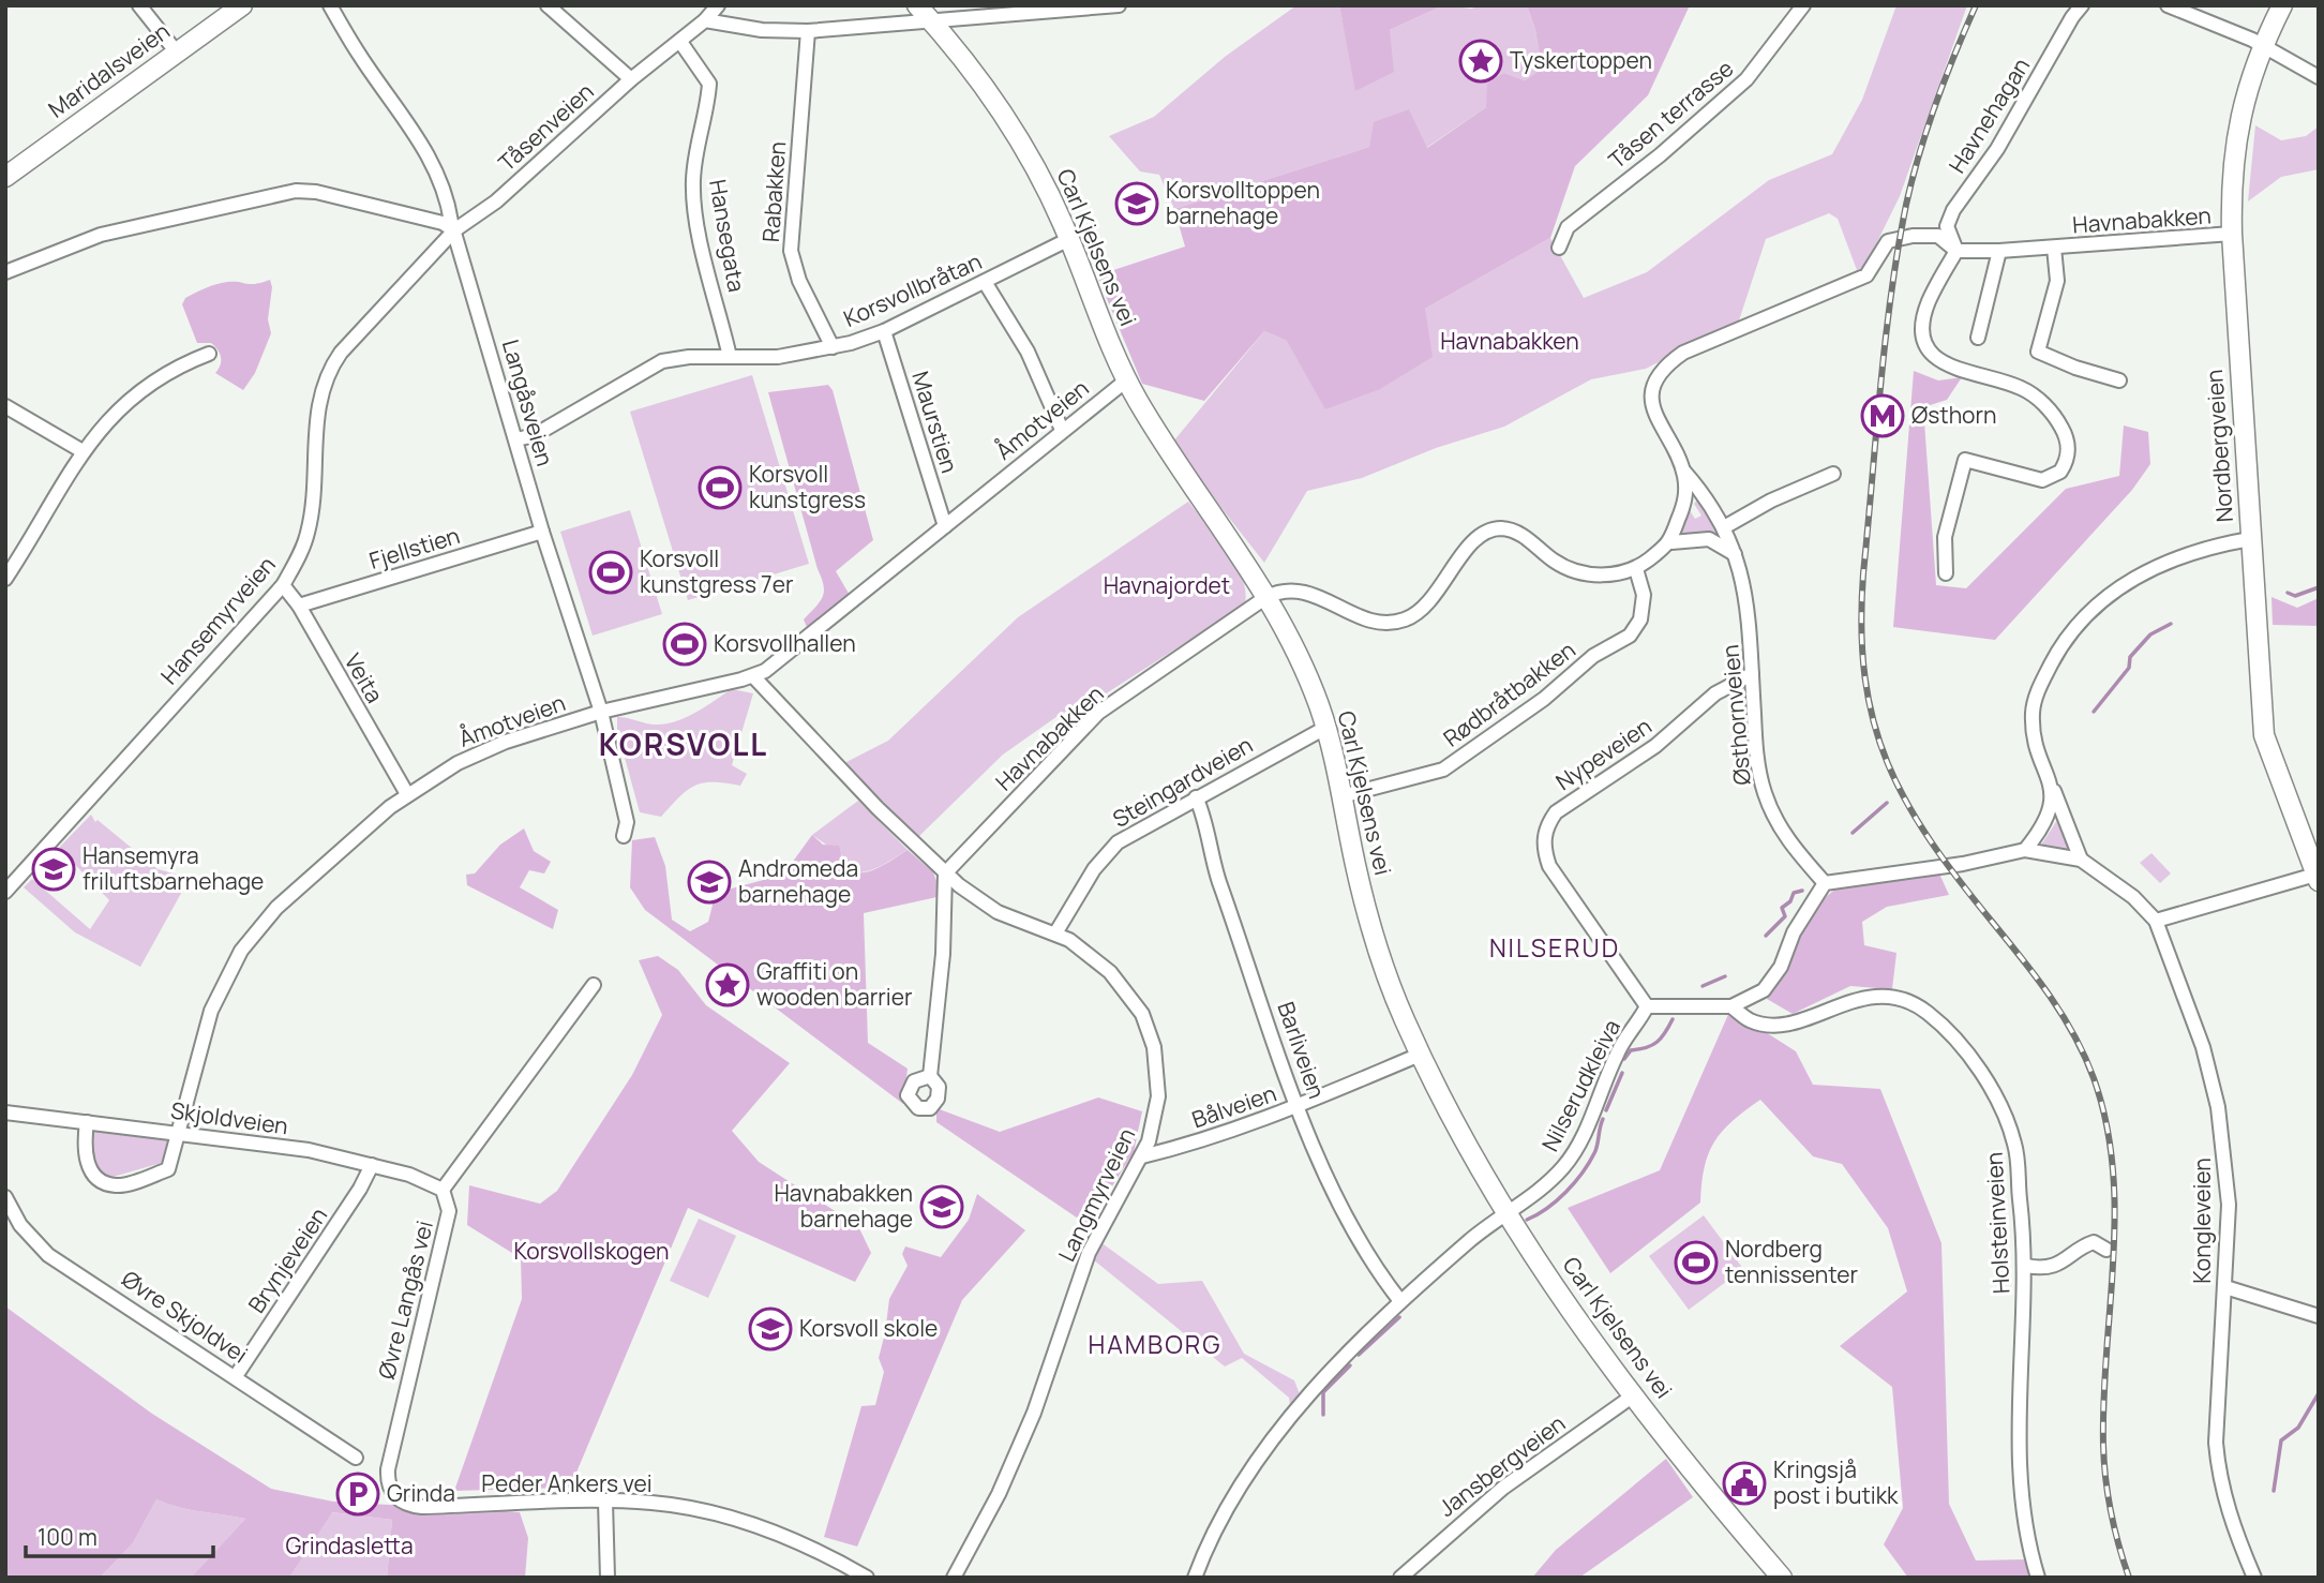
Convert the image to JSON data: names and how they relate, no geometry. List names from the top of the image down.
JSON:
{
  "streets": {
    "main road": ["Maridalsveien", "Carl Kjelsens vei", "Nordbergveien"],
    "street": [
      "Tåsen terrasse",
      "Havnehagan",
      "Tåsenveien",
      "Rabakken",
      "Havnabakken",
      "Hansegata",
      "Korsvollbråtan",
      "Langåsveien",
      "Åmotveien",
      "Maurstien",
      "Fjellstien",
      "Hansemyrveien",
      "Veita",
      "Rødbråtbakken",
      "Østhornveien",
      "Nypeveien",
      "Steingardveien",
      "Barliveien",
      "Nilserudkleiva",
      "Bålveien",
      "Skjoldveien",
      "Langmyrveien",
      "Kongleveien",
      "Holsteinveien",
      "Brynjeveien",
      "Øvre Langås vei",
      "Øvre Skjoldvei",
      "Jansbergveien",
      "Peder Ankers vei"
    ]
  },
  "crossings": [
    ["Havnehagan", "Havnabakken"],
    ["Tåsenveien", "Hansegata"],
    ["Tåsenveien", "Langåsveien"],
    ["Tåsenveien", "Hansemyrveien"],
    ["Rabakken", "Korsvollbråtan"],
    ["Havnabakken", "Carl Kjelsens vei"],
    ["Havnabakken", "Nordbergveien"],
    ["Havnabakken", "Rødbråtbakken"],
    ["Havnabakken", "Østhornveien"],
    ["Havnabakken", "Langmyrveien"],
    ["Hansegata", "Korsvollbråtan"],
    ["Carl Kjelsens vei", "Korsvollbråtan"],
    ["Carl Kjelsens vei", "Åmotveien"],
    ["Carl Kjelsens vei", "Rødbråtbakken"],
    ["Carl Kjelsens vei", "Steingardveien"],
    ["Carl Kjelsens vei", "Nilserudkleiva"],
    ["Carl Kjelsens vei", "Bålveien"],
    ["Carl Kjelsens vei", "Jansbergveien"],
    ["Korsvollbråtan", "Langåsveien"],
    ["Korsvollbråtan", "Maurstien"],
    ["Langåsveien", "Åmotveien"],
    ["Langåsveien", "Fjellstien"],
    ["Langåsveien", "Hansemyrveien"],
    ["Åmotveien", "Maurstien"],
    ["Åmotveien", "Veita"],
    ["Åmotveien", "Skjoldveien"],
    ["Åmotveien", "Langmyrveien"],
    ["Fjellstien", "Veita"],
    ["Hansemyrveien", "Veita"],
    ["Østhornveien", "Nypeveien"],
    ["Nypeveien", "Nilserudkleiva"],
    ["Steingardveien", "Barliveien"],
    ["Steingardveien", "Langmyrveien"],
    ["Barliveien", "Nilserudkleiva"],
    ["Barliveien", "Bålveien"],
    ["Nilserudkleiva", "Holsteinveien"],
    ["Bålveien", "Langmyrveien"],
    ["Skjoldveien", "Brynjeveien"],
    ["Skjoldveien", "Øvre Langås vei"],
    ["Brynjeveien", "Øvre Skjoldvei"],
    ["Øvre Langås vei", "Peder Ankers vei"]
  ],
  "districts": ["KORSVOLL", "NILSERUD", "HAMBORG"],
  "parks": [
    "Havnabakken",
    "Havnajordet",
    "Korsvollskogen",
    "Grindasletta"
  ],
  "places": {
    "place": ["Tyskertoppen", "Graffiti on wooden barrier"],
    "school or university": [
      "Korsvolltoppen barnehage",
      "Hansemyra friluftsbarnehage",
      "Andromeda barnehage",
      "Havnabakken barnehage",
      "Korsvoll skole"
    ],
    "metro station": ["Østhorn"],
    "sports": [
      "Korsvoll kunstgress",
      "Korsvoll kunstgress 7er",
      "Korsvollhallen",
      "Nordberg tennissenter"
    ],
    "public building": ["Kringsjå post i butikk"],
    "parking": ["Grinda"]
  },
  "scale_bar": "100 m"
}
